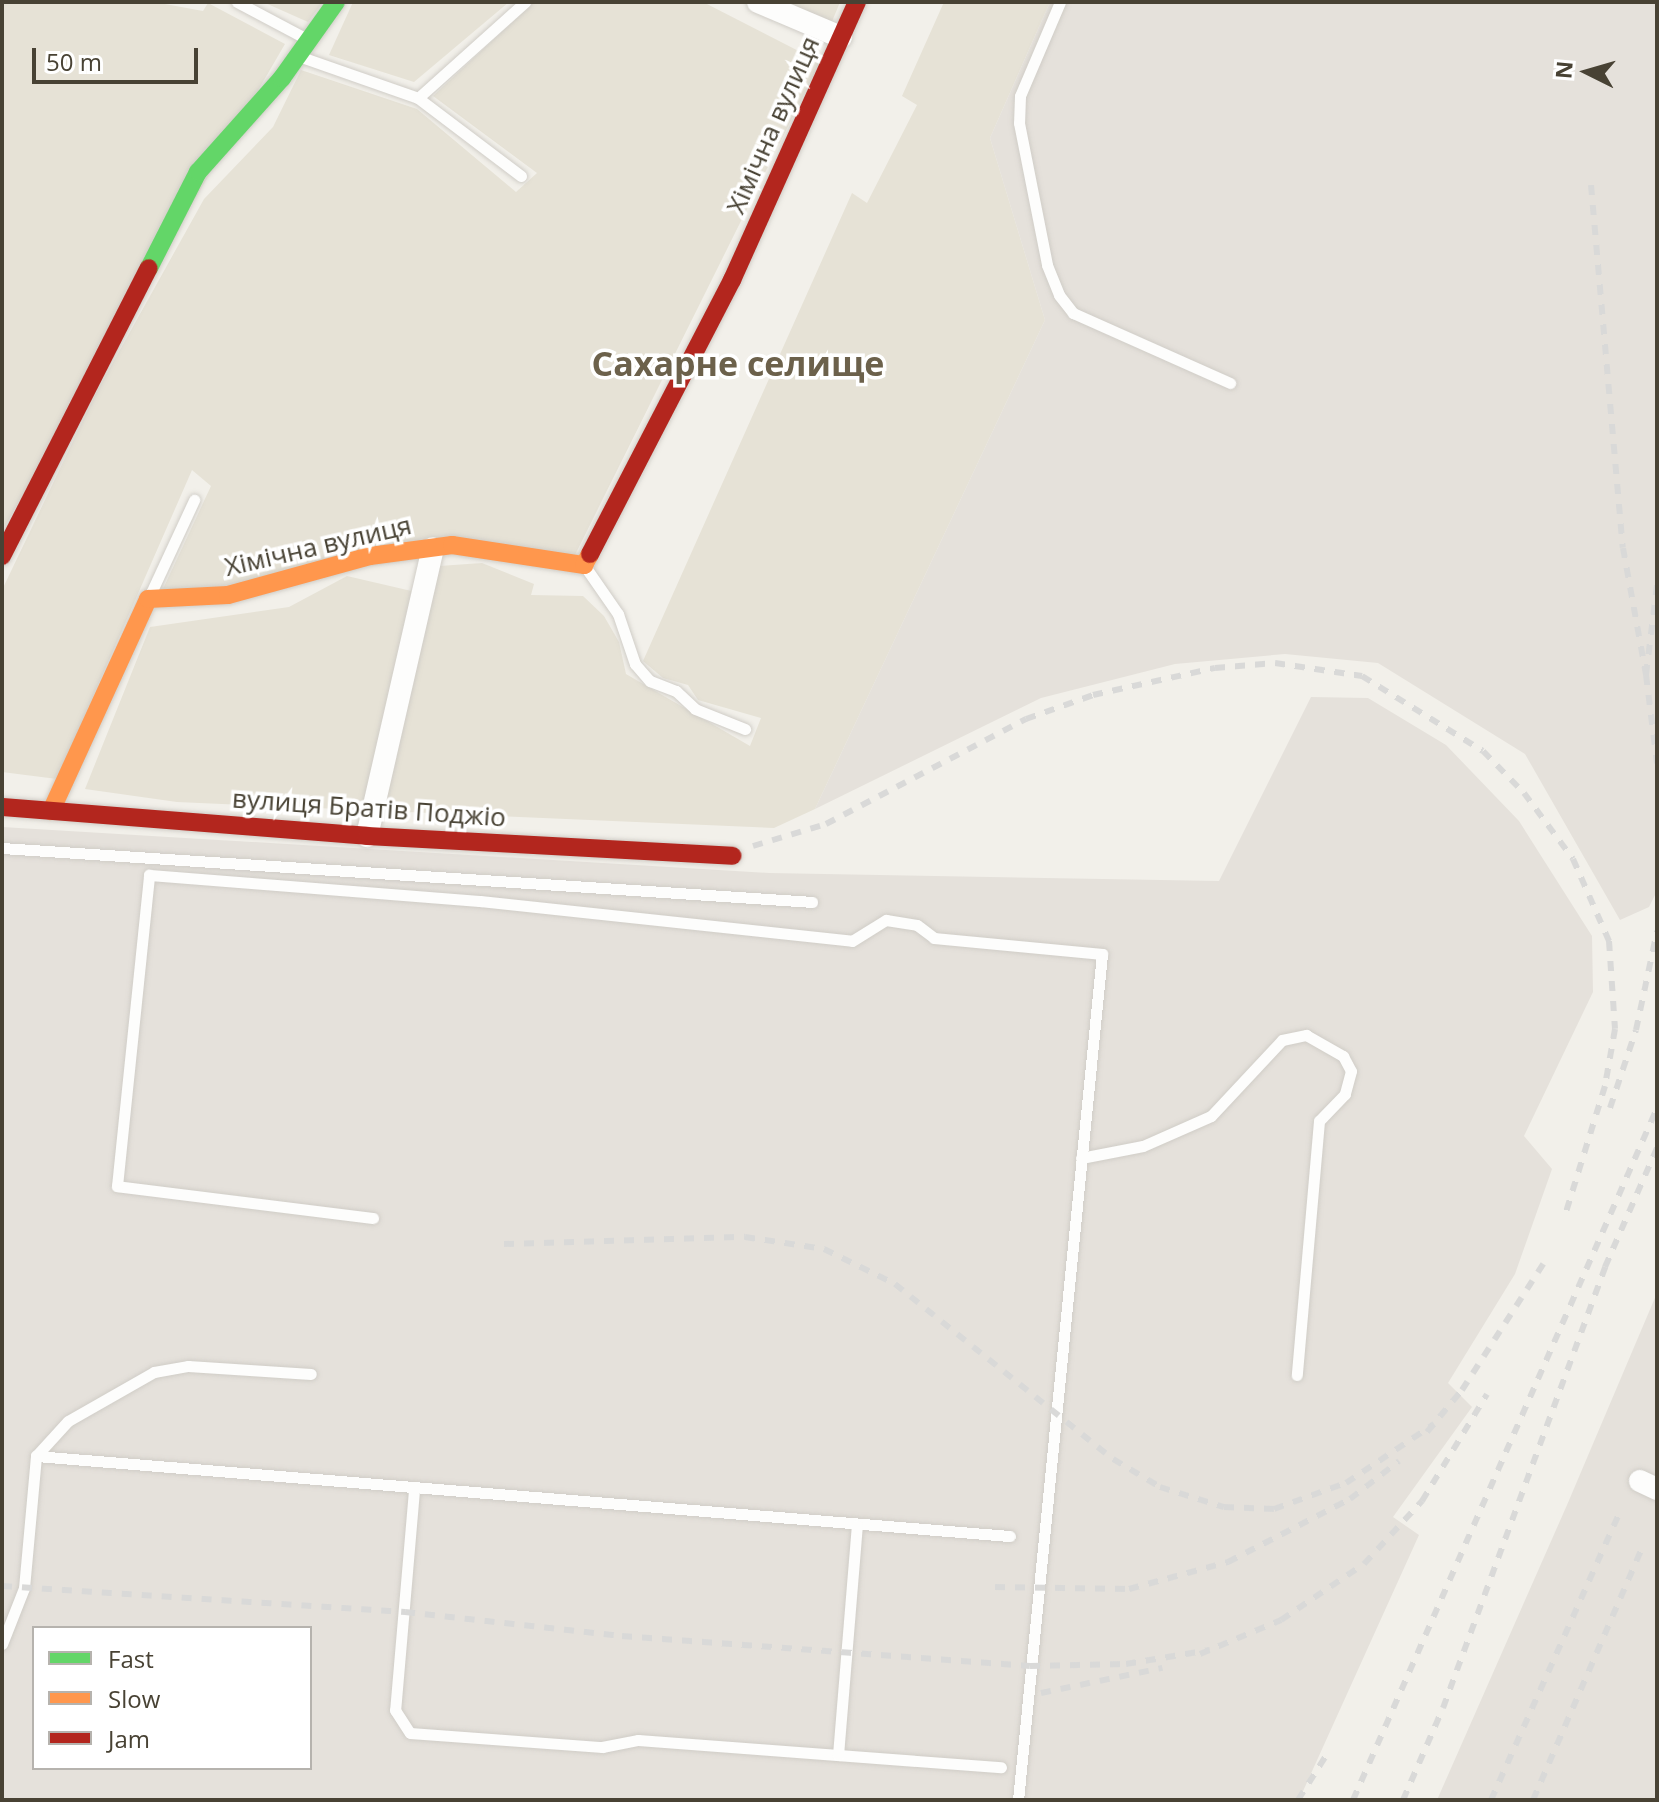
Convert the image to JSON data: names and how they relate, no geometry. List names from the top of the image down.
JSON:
{
  "streets": {
    "street": ["Хімічна вулиця", "вулиця Братів Поджіо"]
  },
  "districts": ["Сахарне селище"],
  "legend": ["Fast", "Slow", "Jam"],
  "scale_bar": "50 m",
  "north": "left"
}
